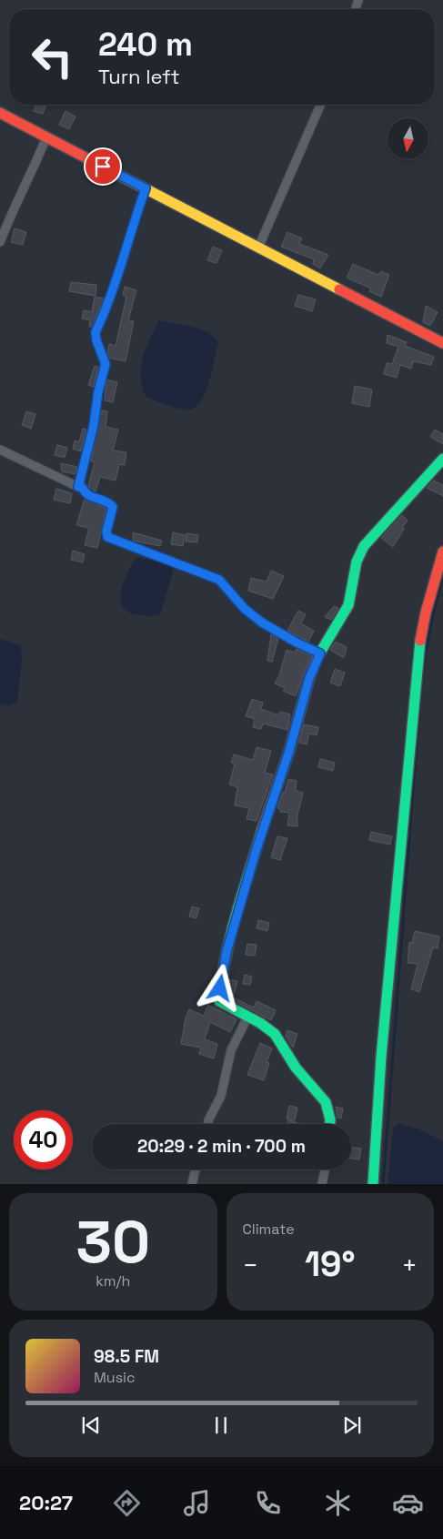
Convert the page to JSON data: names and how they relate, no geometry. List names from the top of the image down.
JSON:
{
  "north": "bottom",
  "page": {
    "turn": ["240 m", "Turn left"],
    "limit": "40",
    "trip": "20:29 · 2 min · 700 m",
    "tile": [
      ["30", "km/h"],
      "Climate"
    ],
    "heat": ["−", "19°", "+"],
    "song": ["98.5 FM", "Music"],
    "tabs": "20:27"
  }
}
